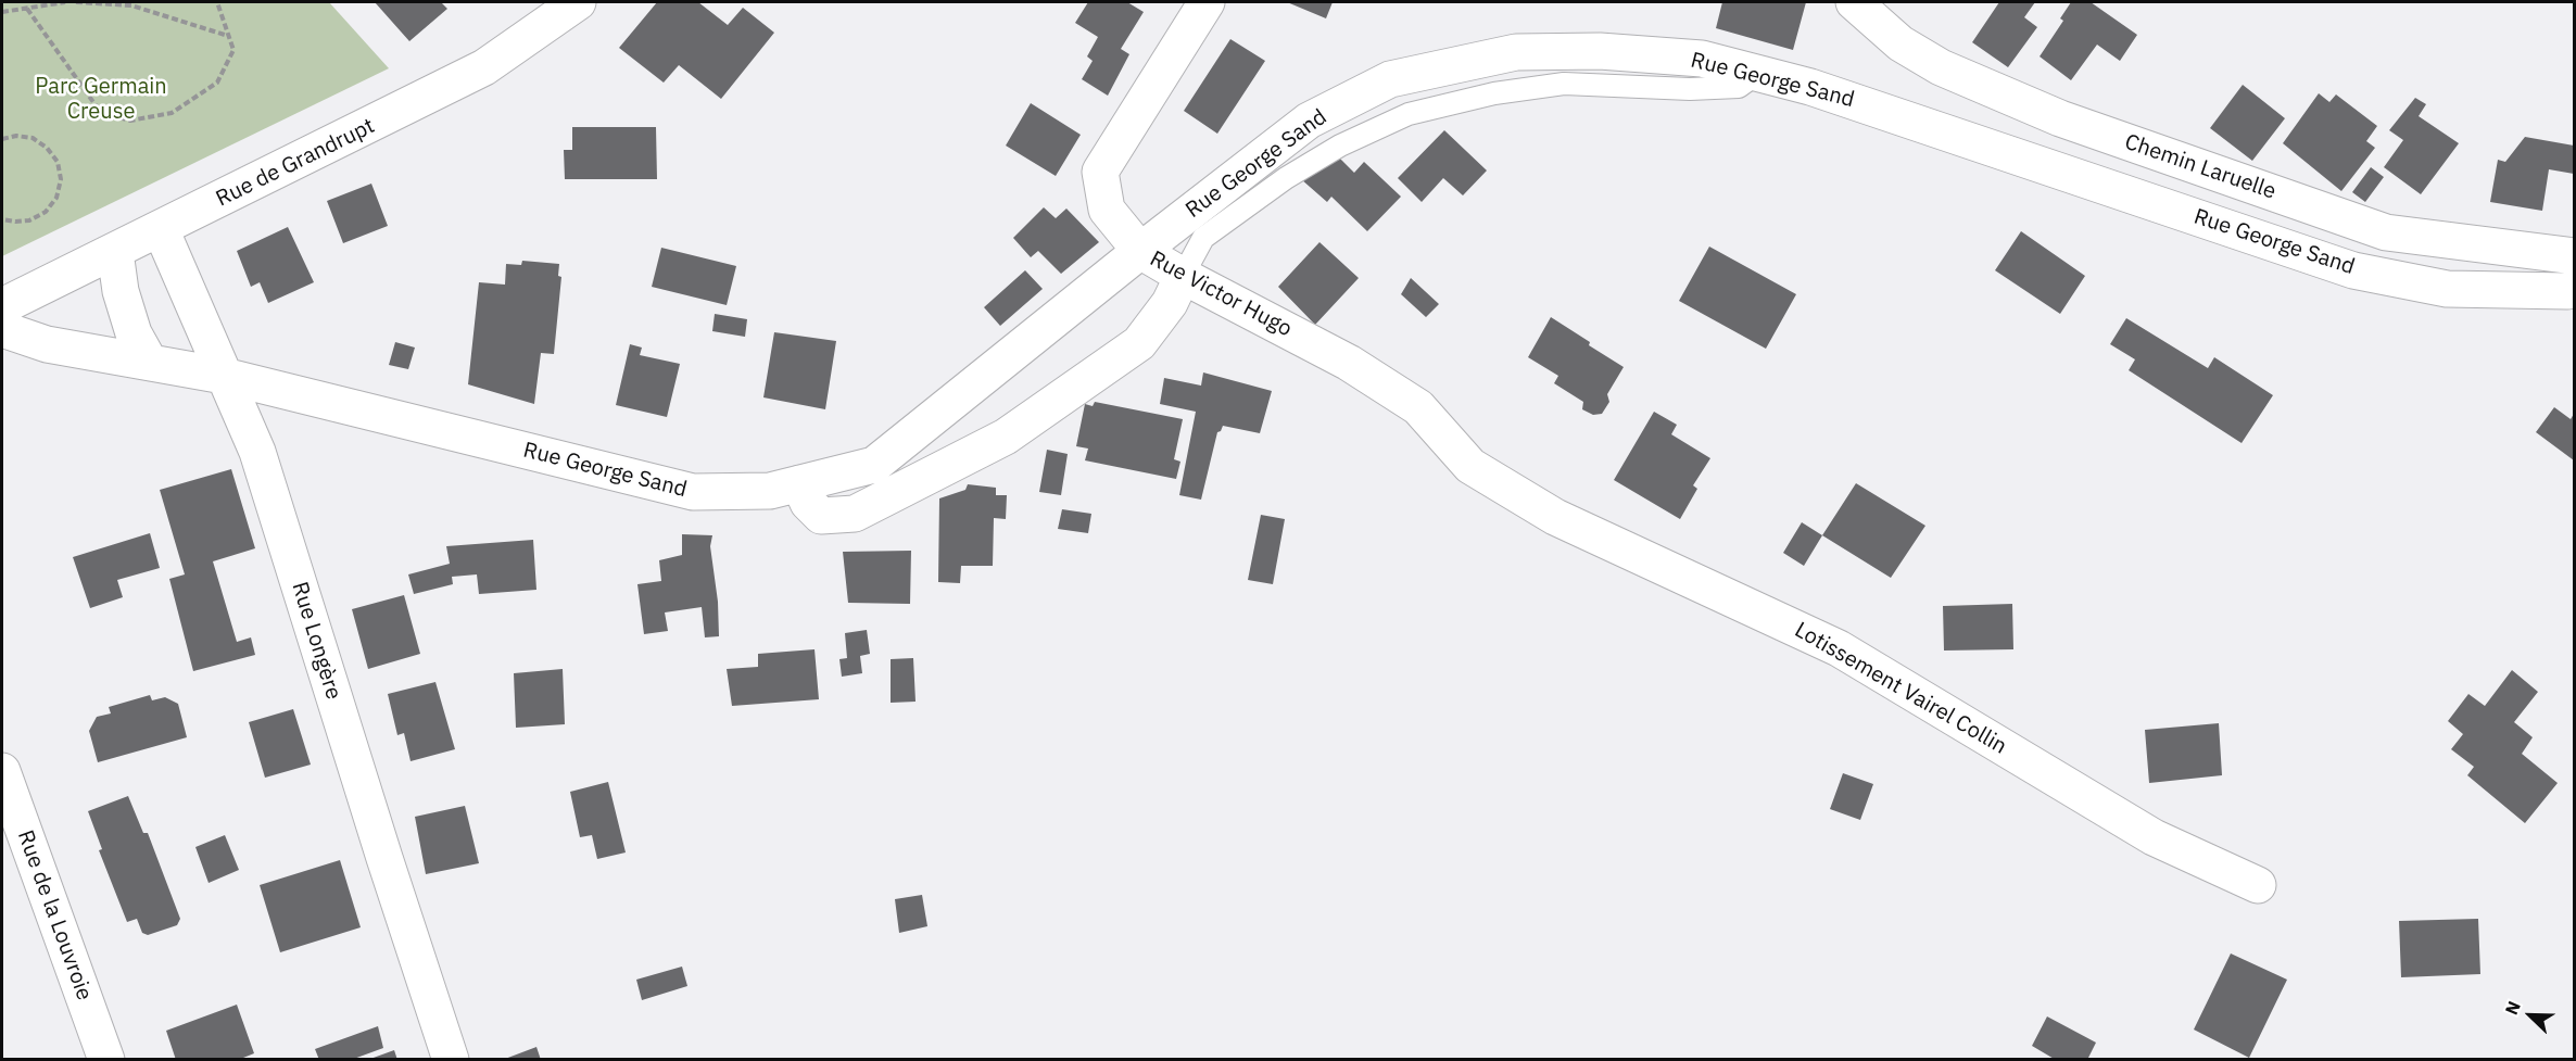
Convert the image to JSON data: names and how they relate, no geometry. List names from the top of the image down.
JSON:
{
  "streets": {
    "street": [
      "Rue George Sand",
      "Rue de Grandrupt",
      "Chemin Laruelle",
      "Rue Victor Hugo",
      "Rue Longère",
      "Lotissement Vairel Collin",
      "Rue de la Louvroie"
    ]
  },
  "crossings": [
    ["Rue George Sand", "Rue Victor Hugo"],
    ["Rue George Sand", "Rue Longère"],
    ["Rue de Grandrupt", "Rue Longère"],
    ["Rue Victor Hugo", "Lotissement Vairel Collin"]
  ],
  "parks": ["Parc Germain Creuse"],
  "north": "top left"
}
